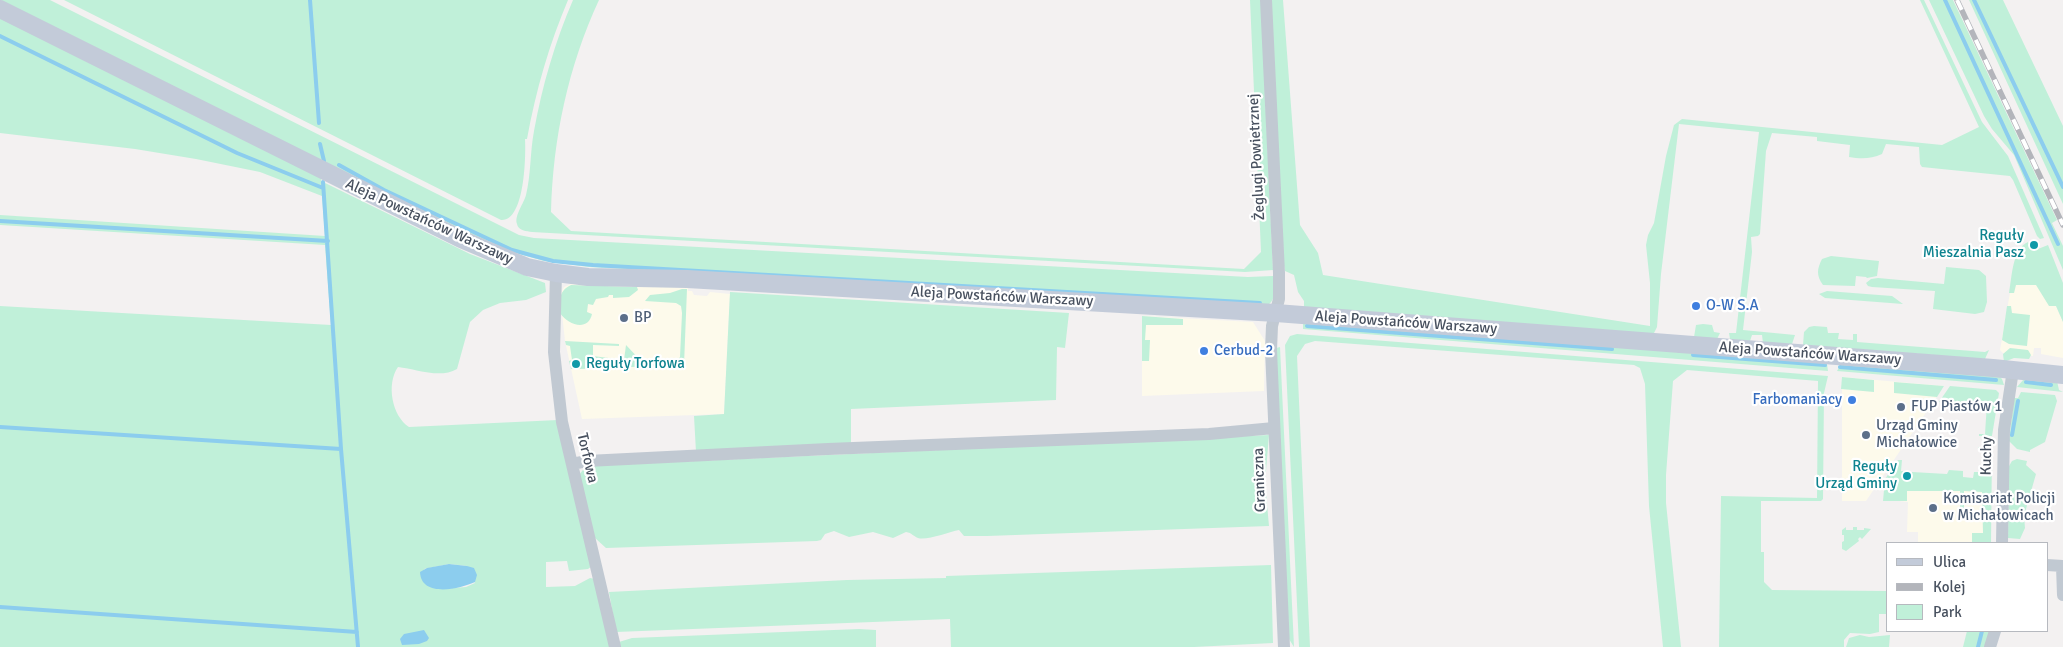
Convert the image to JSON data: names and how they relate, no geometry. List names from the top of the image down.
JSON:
{
  "streets": {
    "street": [
      "Żeglugi Powietrznej",
      "Aleja Powstańców Warszawy",
      "Kuchy",
      "Torfowa",
      "Graniczna"
    ]
  },
  "crossings": [
    ["Żeglugi Powietrznej", "Aleja Powstańców Warszawy"],
    ["Żeglugi Powietrznej", "Graniczna"],
    ["Aleja Powstańców Warszawy", "Kuchy"],
    ["Aleja Powstańców Warszawy", "Torfowa"],
    ["Aleja Powstańców Warszawy", "Graniczna"]
  ],
  "places": [
    "Reguły Mieszalnia Pasz",
    "O-W S.A",
    "BP",
    "Cerbud-2",
    "Reguły Torfowa",
    "Farbomaniacy",
    "FUP Piastów 1",
    "Urząd Gminy Michałowice",
    "Reguły Urząd Gminy",
    "Komisariat Policji w Michałowicach"
  ],
  "legend": ["Ulica", "Kolej", "Park"]
}
